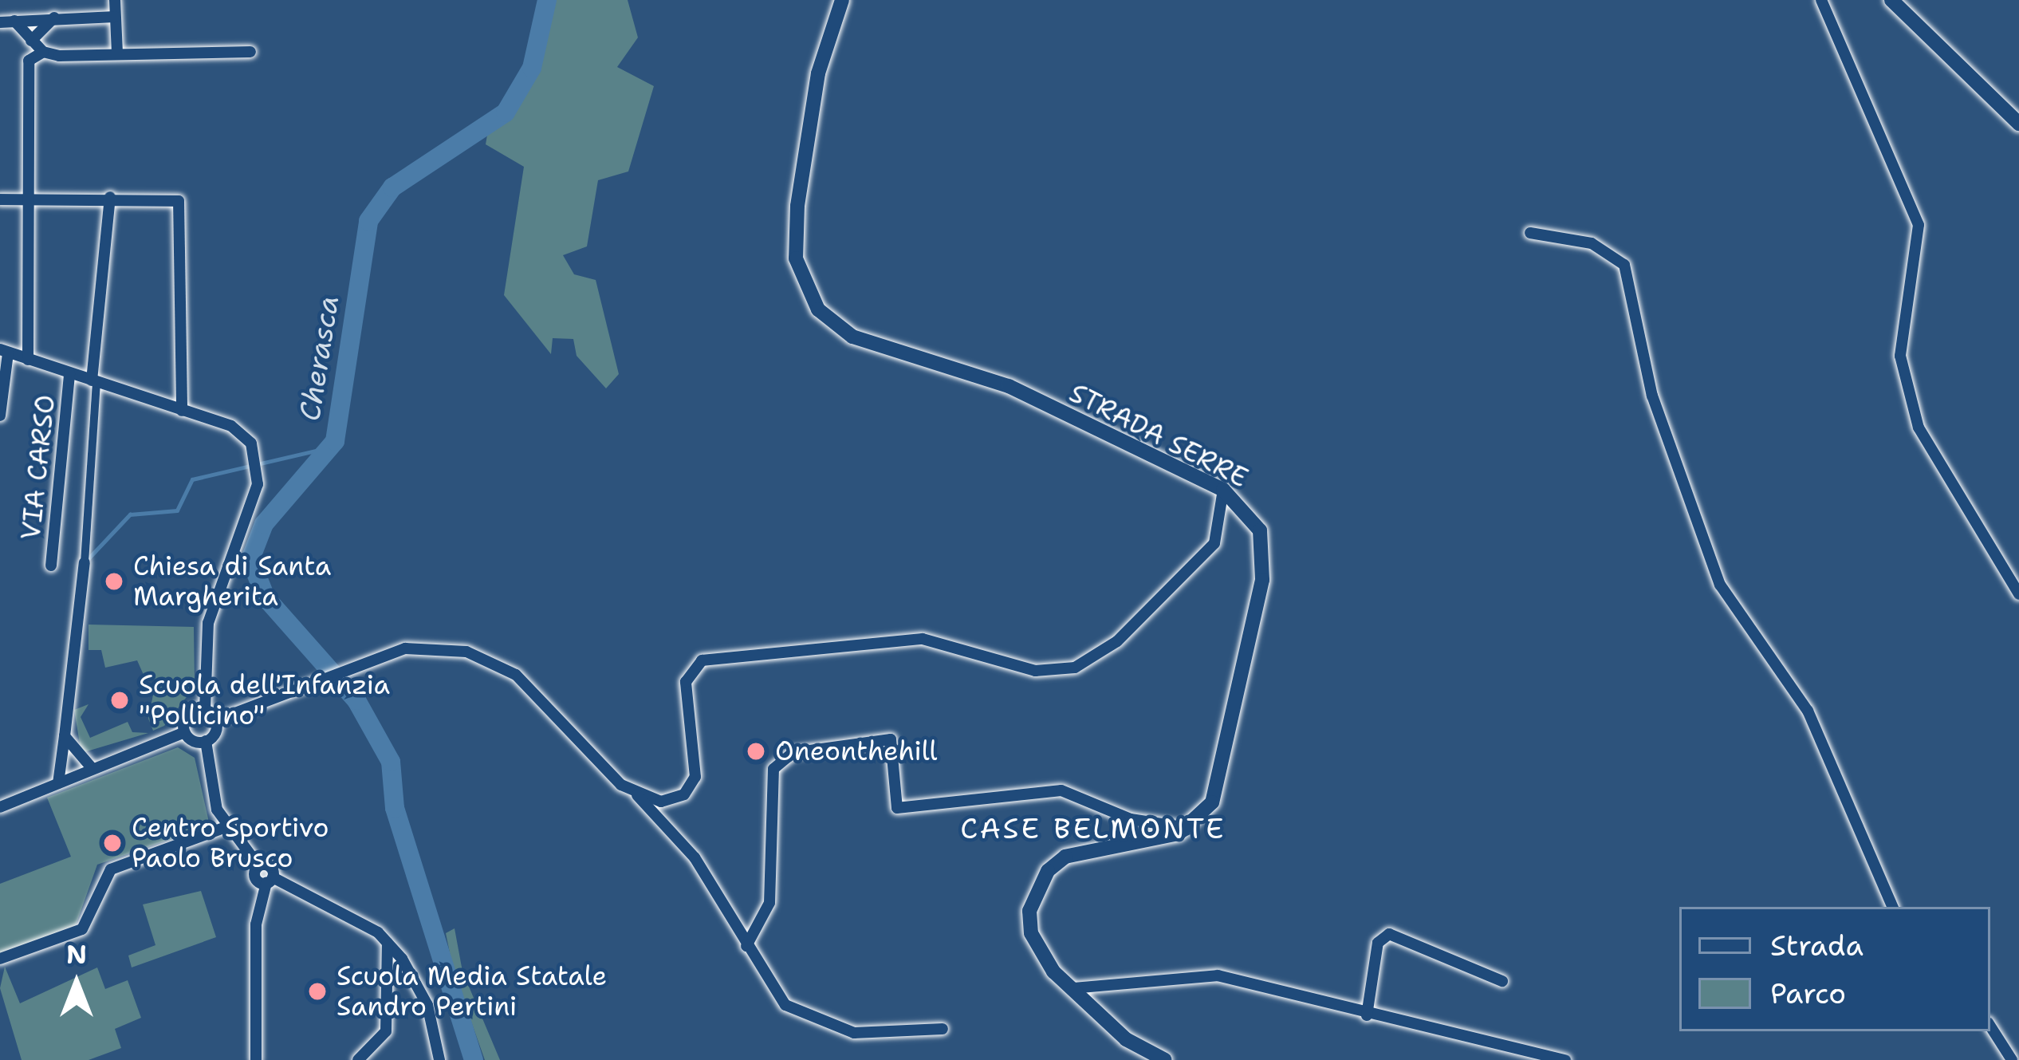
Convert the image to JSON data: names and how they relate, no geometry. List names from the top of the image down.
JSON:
{
  "streets": {
    "main road": ["STRADA SERRE"],
    "street": ["VIA CARSO"]
  },
  "districts": ["CASE BELMONTE"],
  "water": ["Cherasca"],
  "places": [
    "Chiesa di Santa Margherita",
    "Scuola dell'Infanzia \"Pollicino\"",
    "Oneonthehill",
    "Centro Sportivo Paolo Brusco",
    "Scuola Media Statale Sandro Pertini"
  ],
  "legend": ["Strada", "Parco"],
  "north": "top"
}
